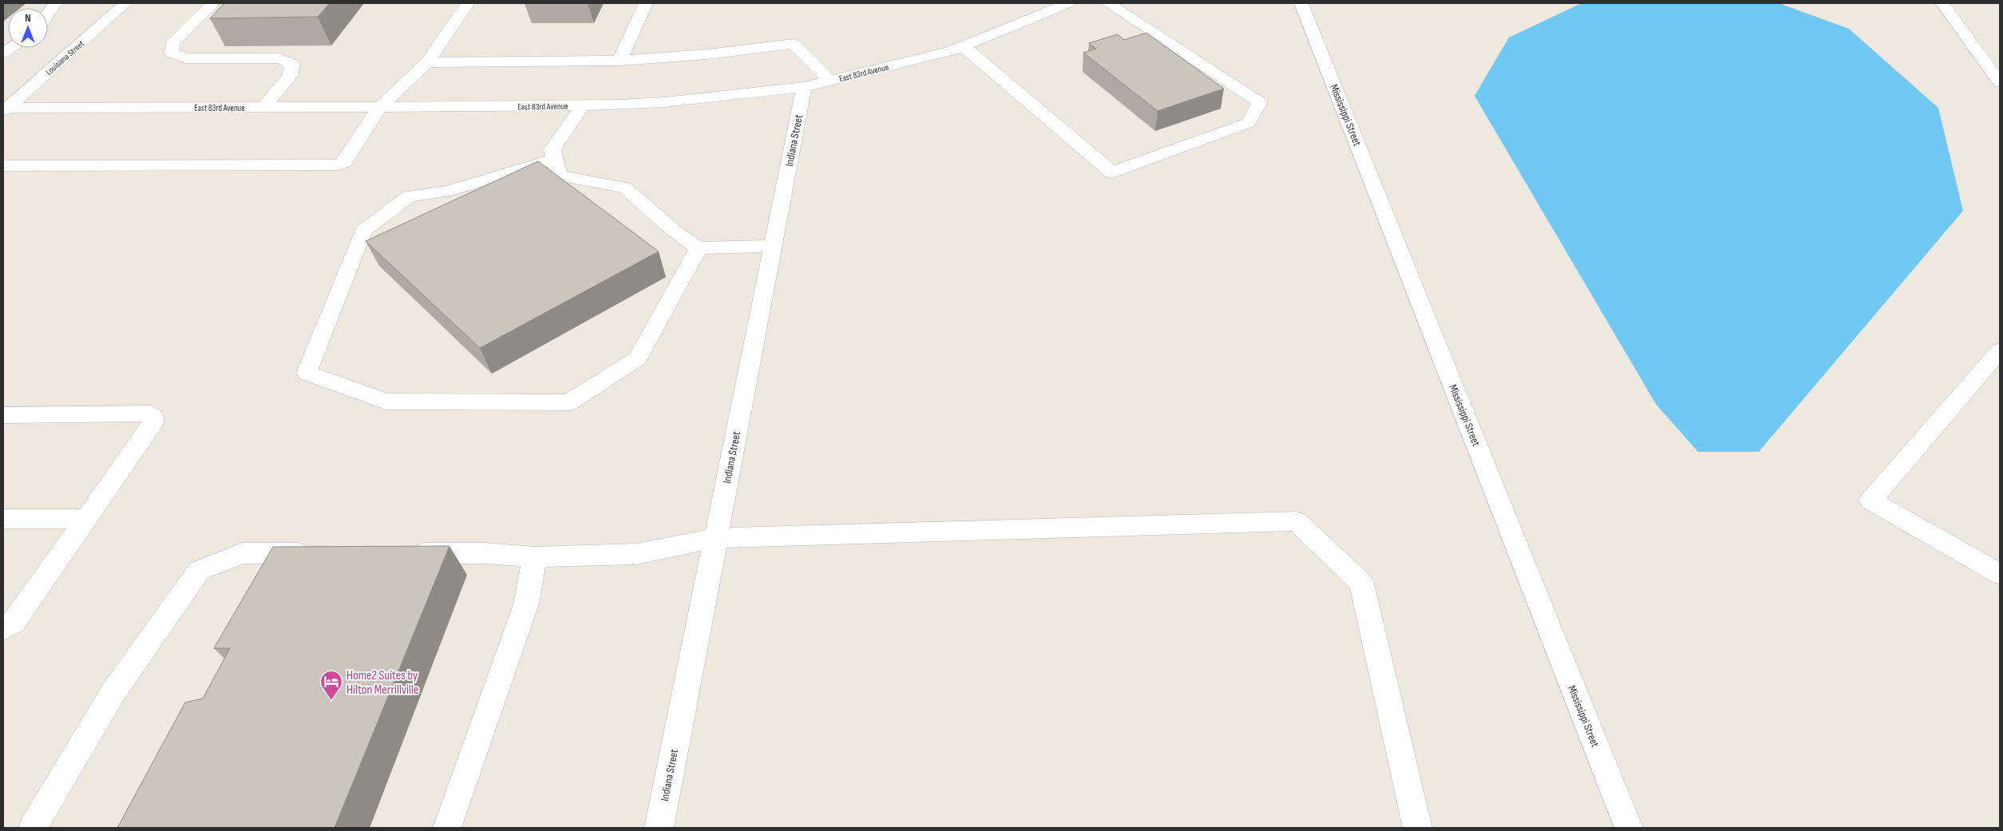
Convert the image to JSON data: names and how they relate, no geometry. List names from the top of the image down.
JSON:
{
  "streets": {
    "street": [
      "Louisiana Street",
      "East 83rd Avenue",
      "Mississippi Street",
      "Indiana Street"
    ]
  },
  "crossings": [
    ["Louisiana Street", "East 83rd Avenue"],
    ["East 83rd Avenue", "Indiana Street"]
  ],
  "places": {
    "hotel": ["Home2 Suites by Hilton Merrillville"]
  },
  "north": "top"
}
